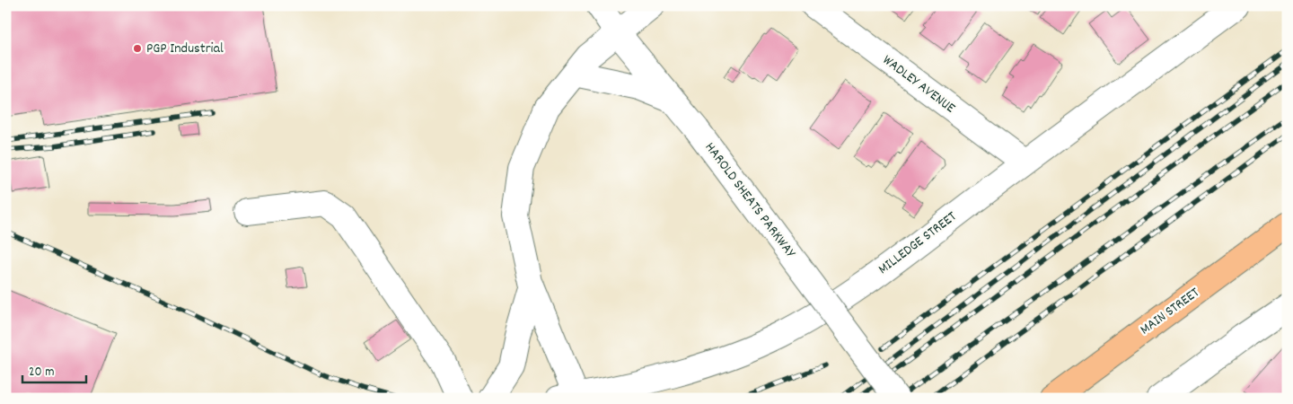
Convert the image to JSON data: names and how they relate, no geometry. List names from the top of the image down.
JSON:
{
  "streets": {
    "main road": ["MAIN STREET"],
    "street": ["WADLEY AVENUE", "HAROLD SHEATS PARKWAY", "MILLEDGE STREET"]
  },
  "crossings": [
    ["WADLEY AVENUE", "MILLEDGE STREET"]
  ],
  "places": ["PGP Industrial"],
  "scale_bar": "20 m"
}
